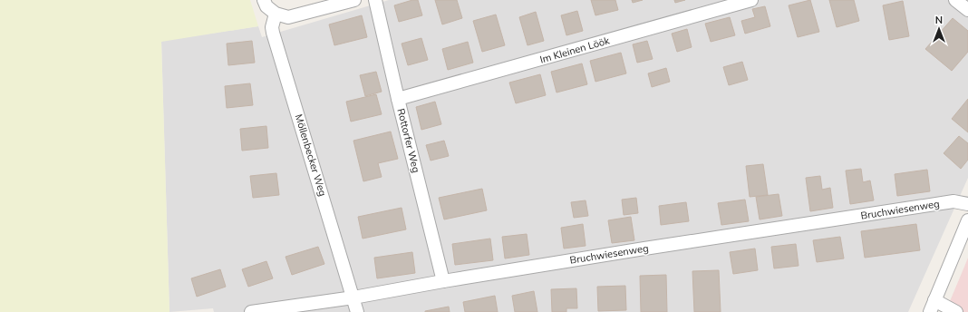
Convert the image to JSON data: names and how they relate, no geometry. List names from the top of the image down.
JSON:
{
  "streets": {
    "street": [
      "Im Kleinen Löök",
      "Rottorfer Weg",
      "Möllenbecker Weg",
      "Bruchwiesenweg"
    ]
  },
  "crossings": [
    ["Im Kleinen Löök", "Rottorfer Weg"],
    ["Rottorfer Weg", "Bruchwiesenweg"],
    ["Möllenbecker Weg", "Bruchwiesenweg"]
  ],
  "north": "top"
}
